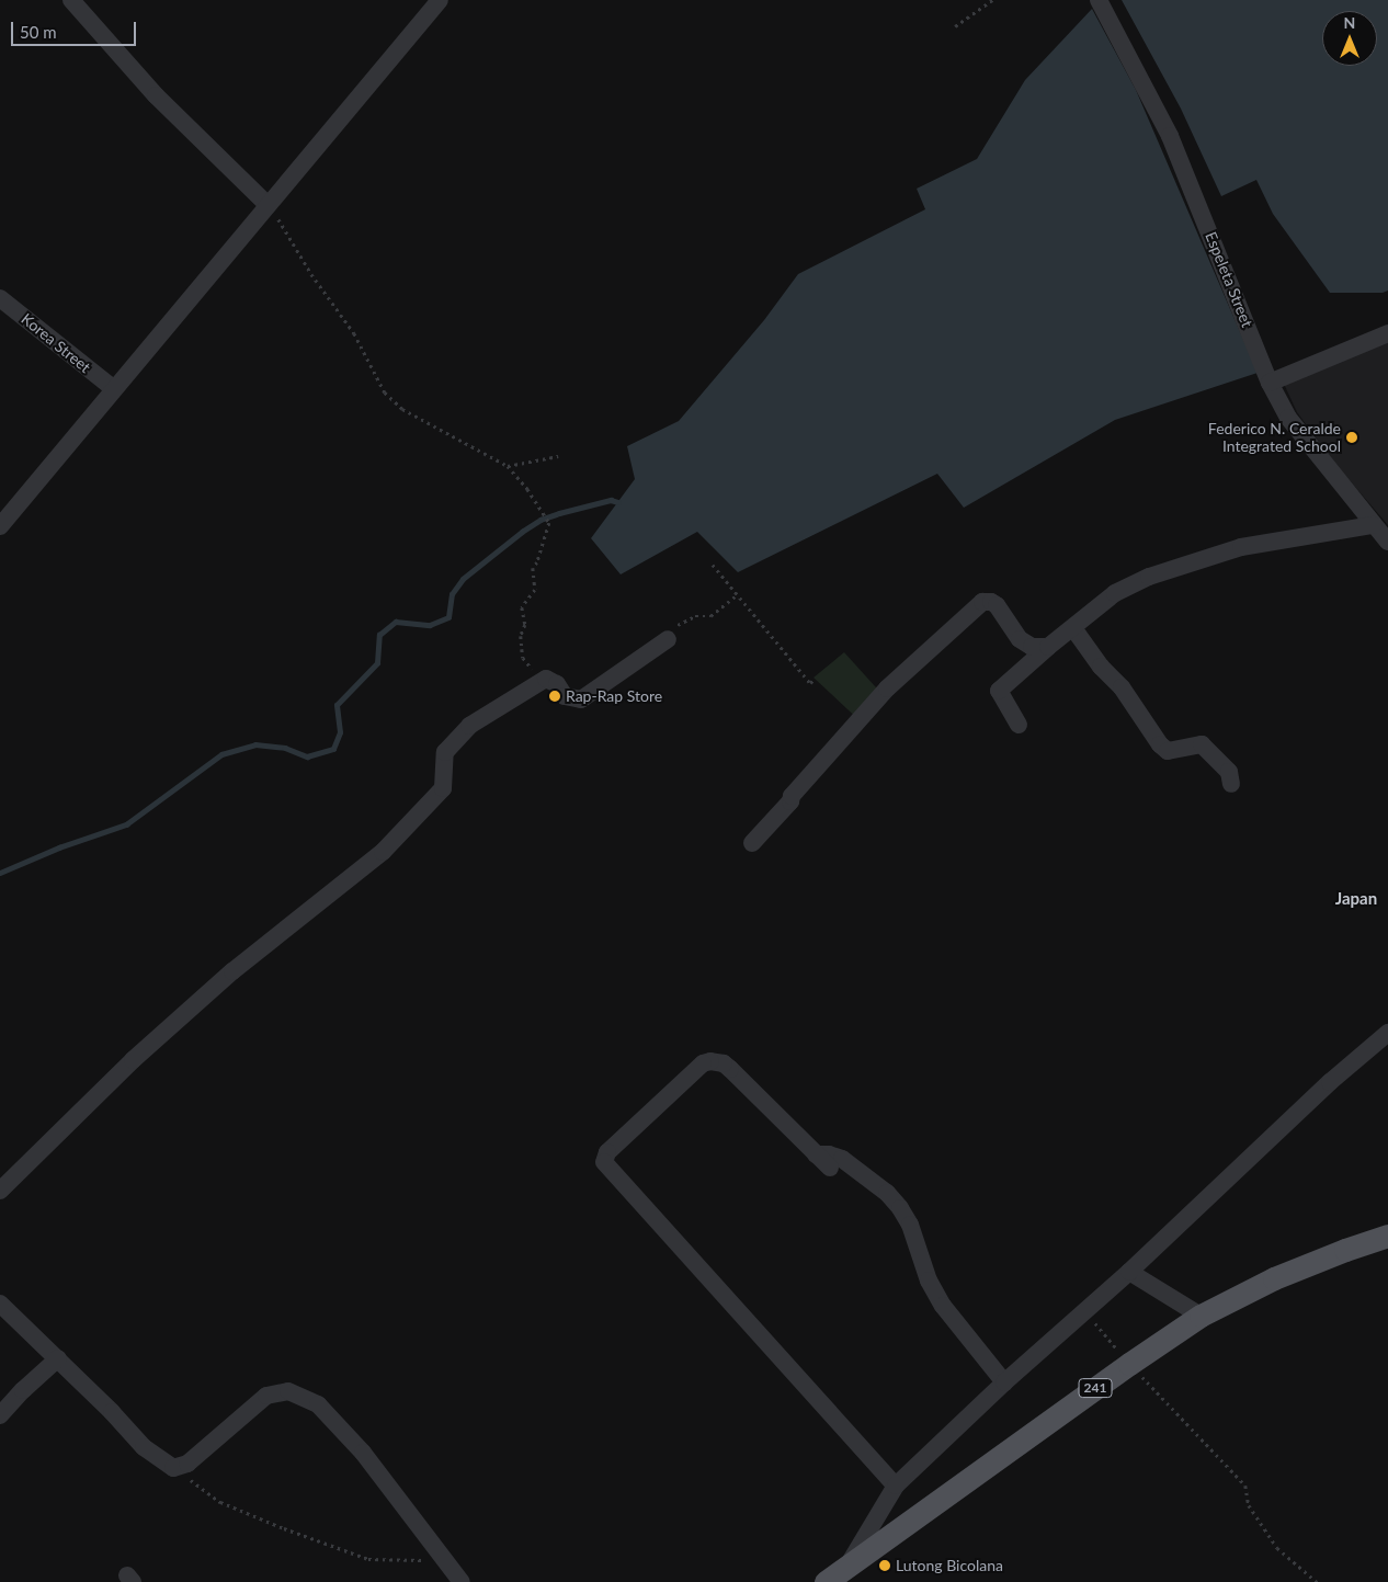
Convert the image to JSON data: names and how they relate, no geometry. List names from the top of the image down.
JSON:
{
  "streets": {
    "main road": ["241"],
    "street": ["Espeleta Street", "Korea Street"]
  },
  "districts": ["Japan"],
  "places": ["Federico N. Ceralde Integrated School", "Rap-Rap Store", "Lutong Bicolana"],
  "scale_bar": "50 m",
  "north": "top"
}
